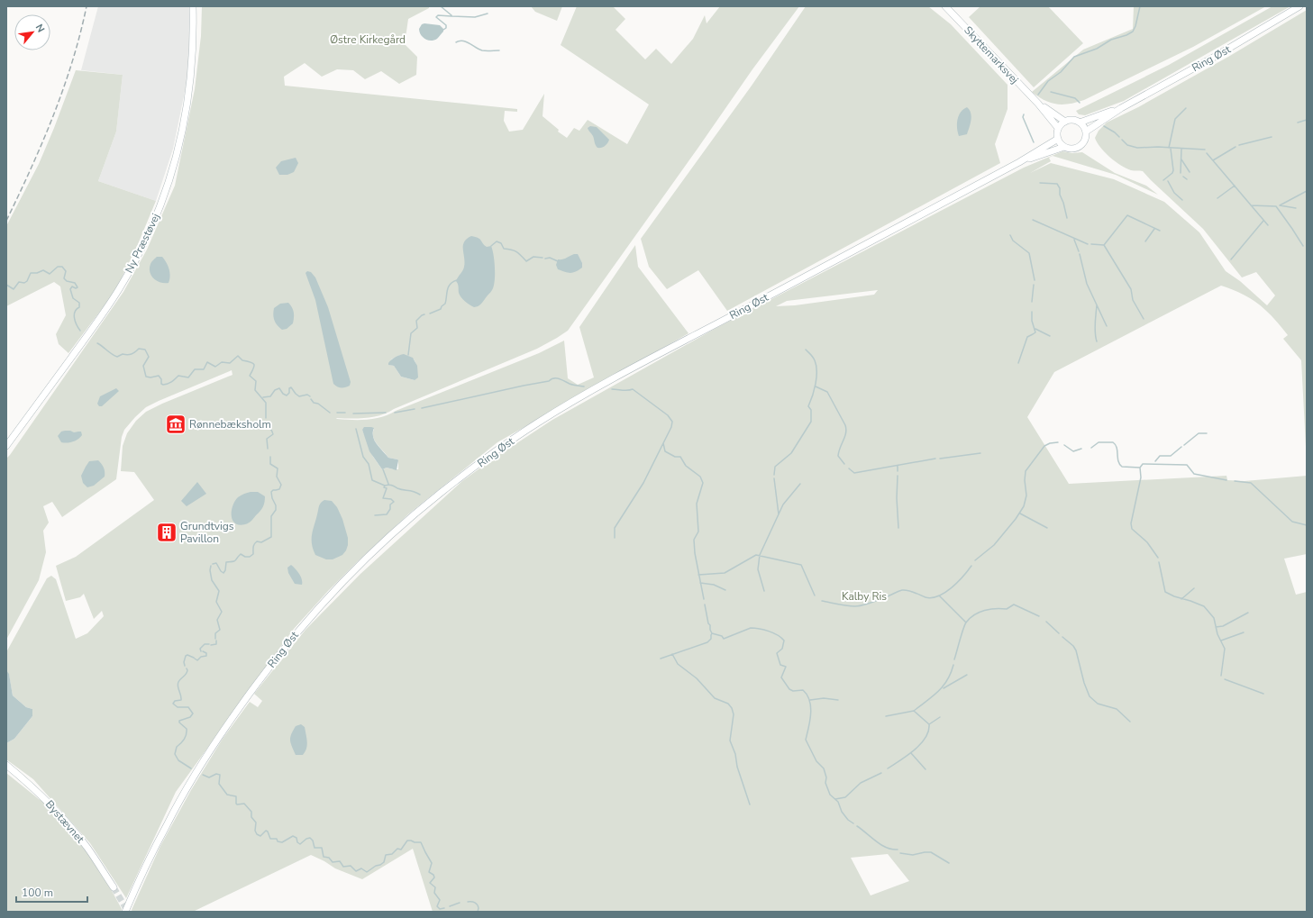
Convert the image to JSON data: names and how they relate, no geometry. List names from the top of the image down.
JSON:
{
  "streets": {
    "main road": [
      "Skyttemarksvej",
      "Ring Øst",
      "Ny Præstøvej",
      "Bystævnet"
    ]
  },
  "crossings": [
    ["Skyttemarksvej", "Ring Øst"]
  ],
  "parks": ["Østre Kirkegård", "Kalby Ris"],
  "places": {
    "museum": ["Rønnebæksholm"],
    "building": ["Grundtvigs Pavillon"]
  },
  "scale_bar": "100 m",
  "north": "top right"
}
